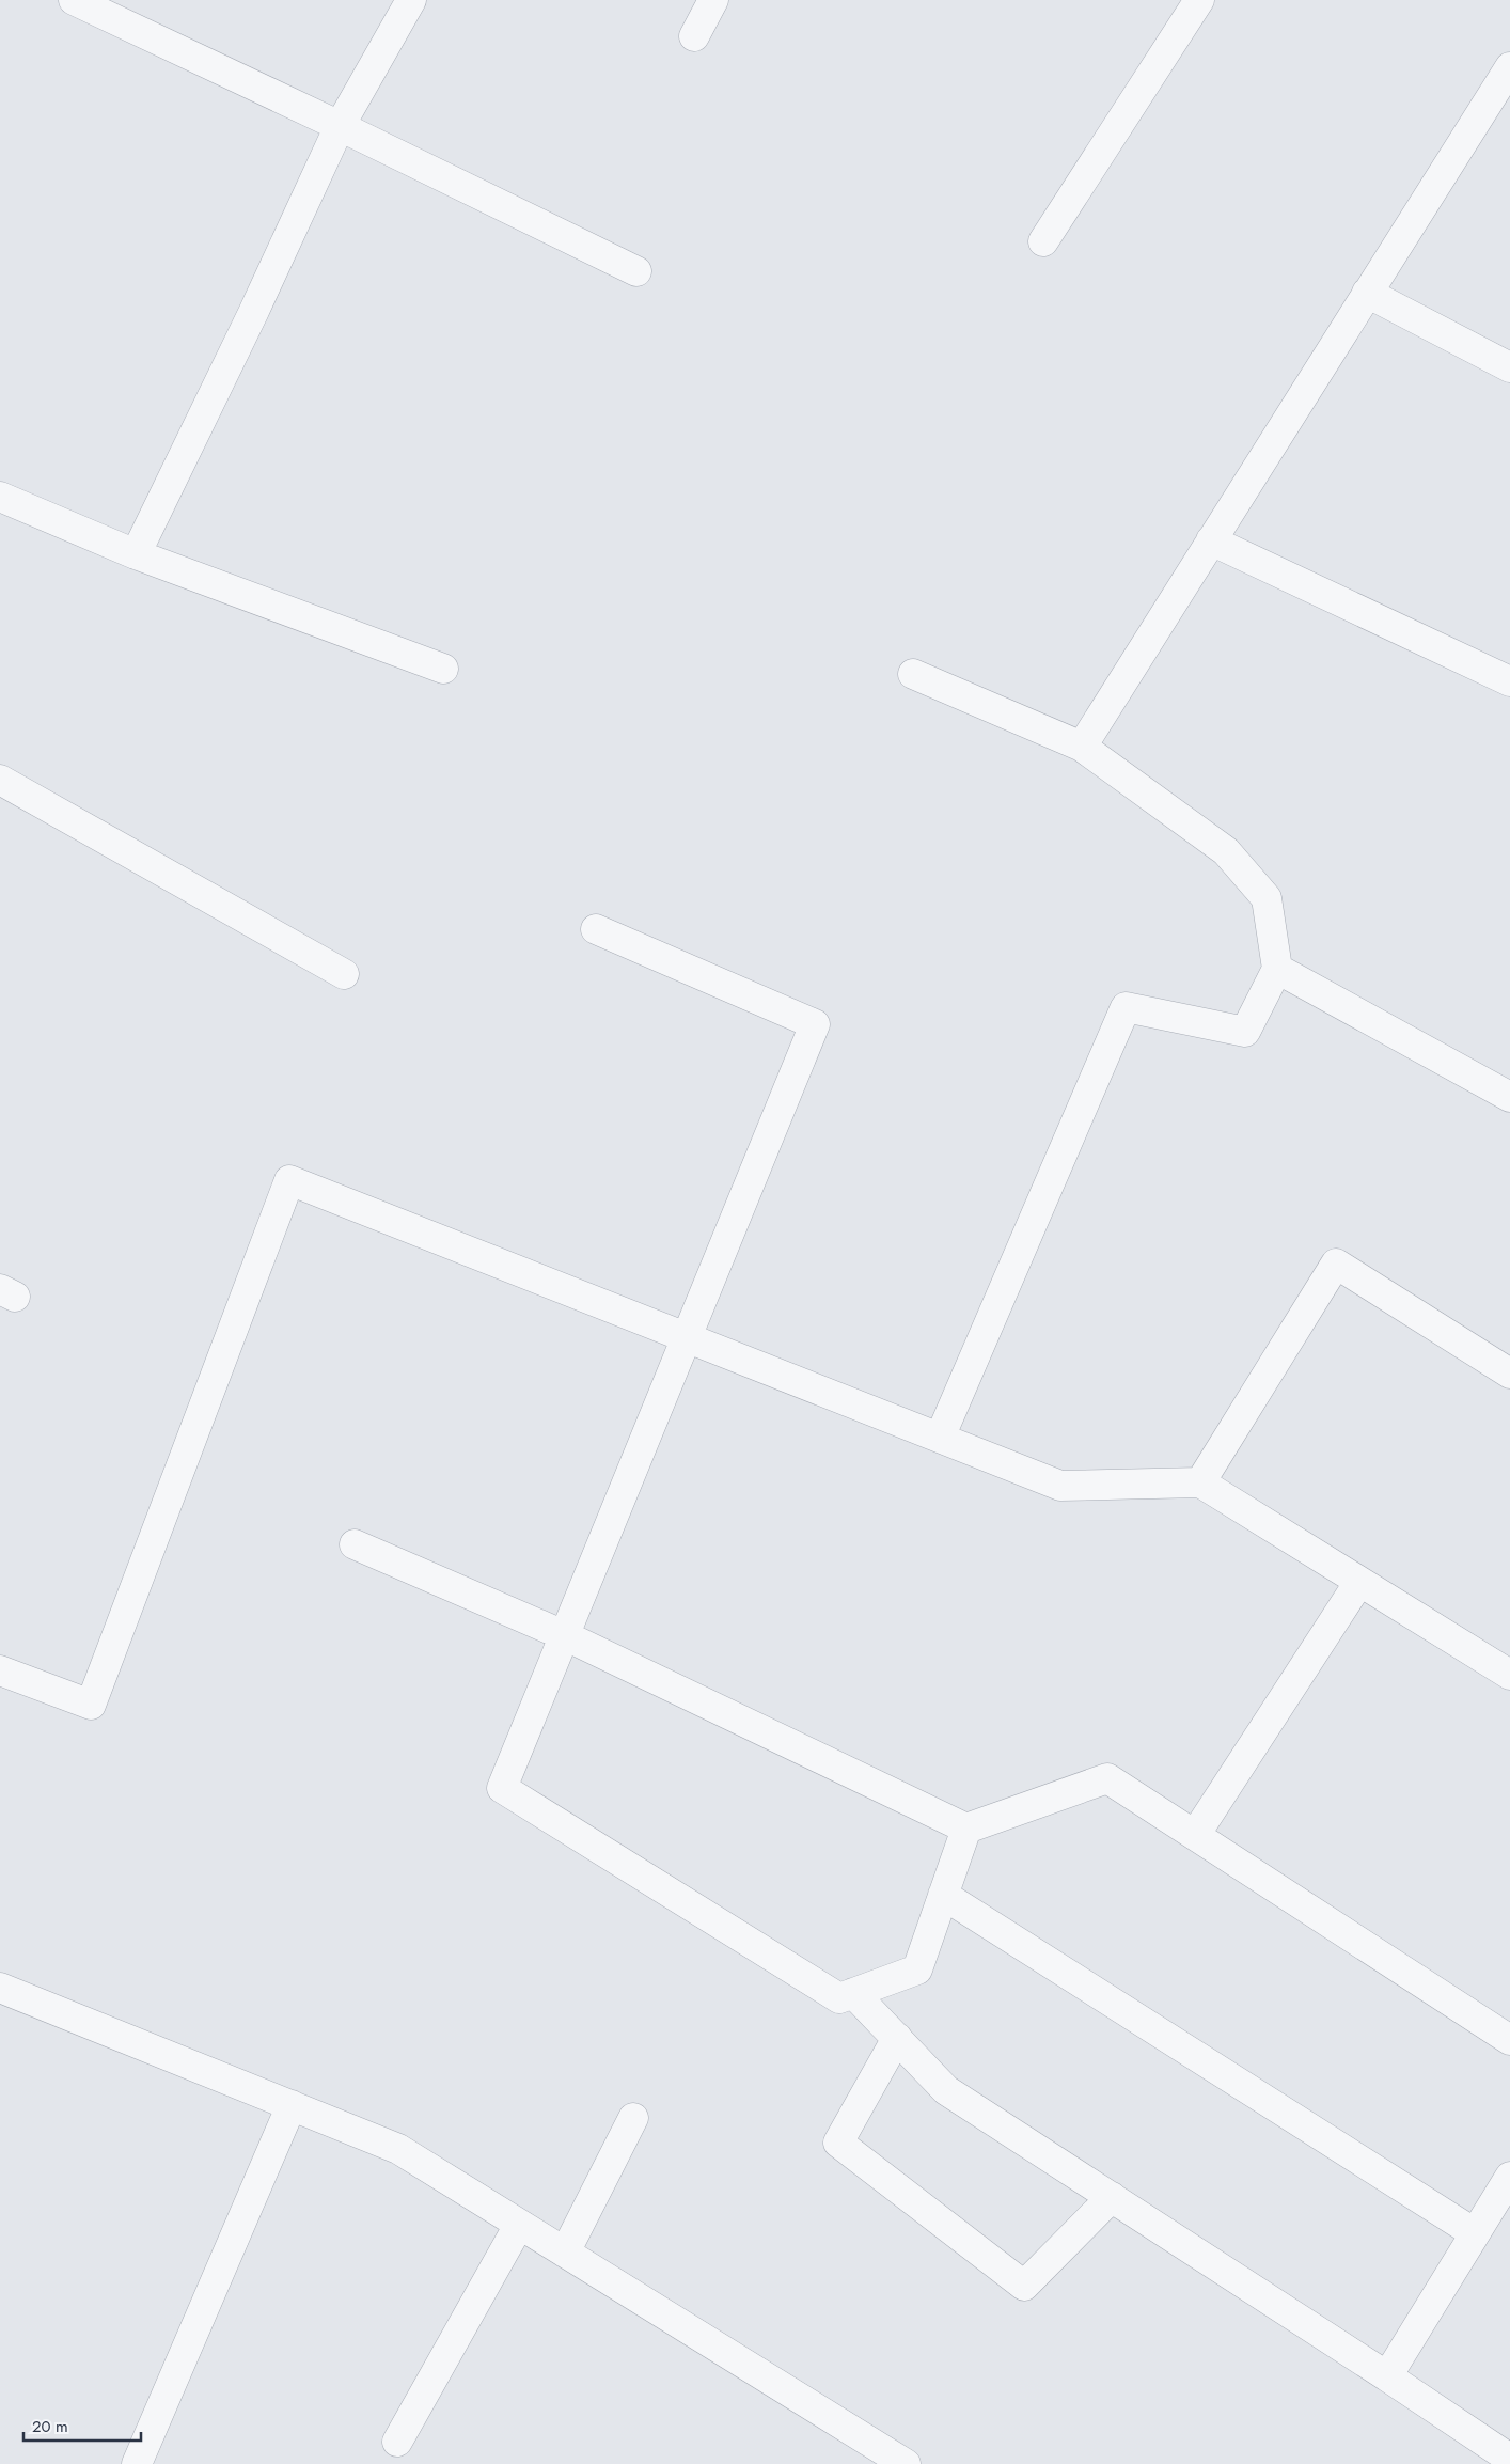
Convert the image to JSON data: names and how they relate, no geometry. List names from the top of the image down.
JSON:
{
  "scale_bar": "20 m"
}
